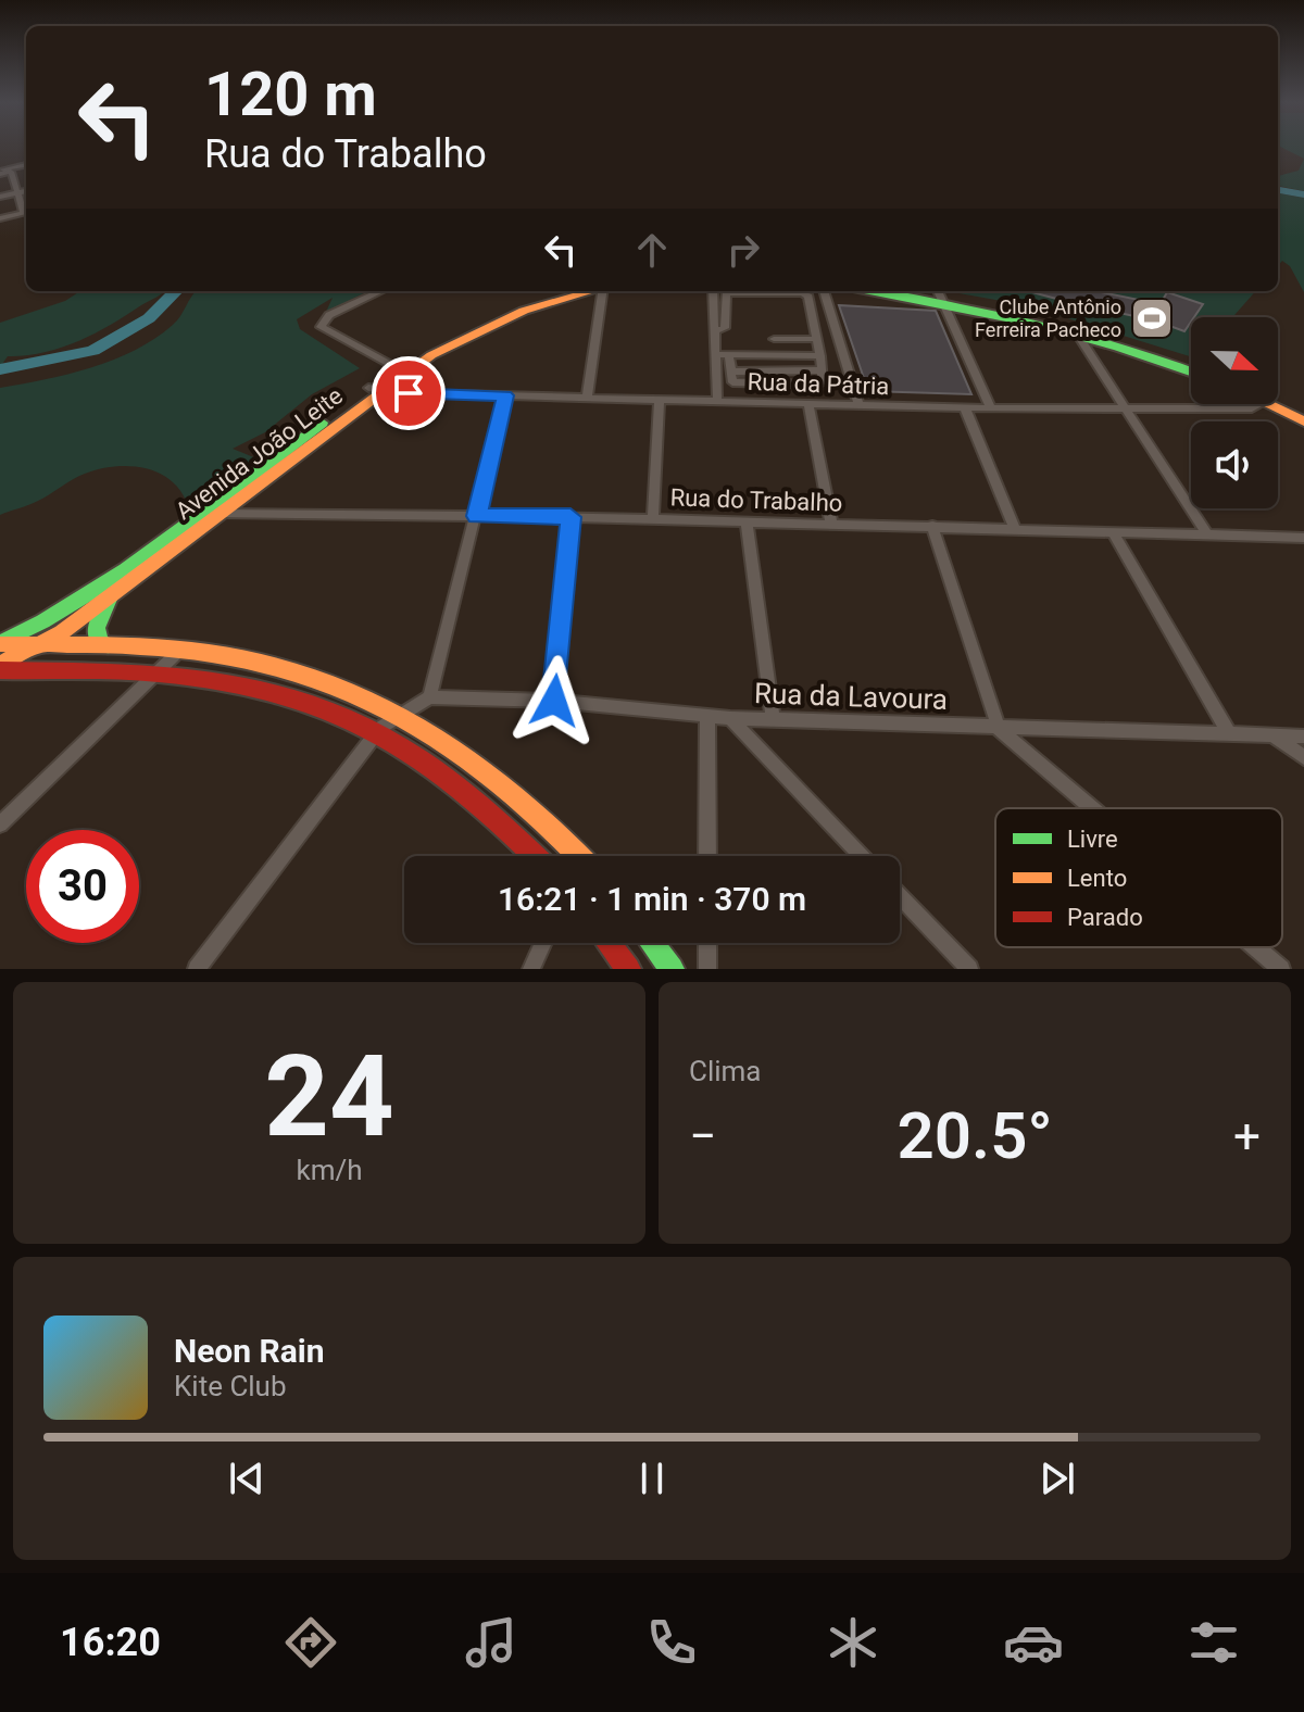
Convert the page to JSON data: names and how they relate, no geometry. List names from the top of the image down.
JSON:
{
  "streets": {
    "street": [
      "Rua da Pátria",
      "Avenida João Leite",
      "Rua do Trabalho",
      "Rua da Lavoura"
    ]
  },
  "crossings": [
    ["Rua da Pátria", "Avenida João Leite"],
    ["Avenida João Leite", "Rua do Trabalho"]
  ],
  "places": {
    "sports": ["Clube Antônio Ferreira Pacheco"]
  },
  "legend": ["Livre", "Lento", "Parado"],
  "north": "right",
  "page": {
    "turn": ["120 m", "Rua do Trabalho"],
    "limit": "30",
    "trip": "16:21 · 1 min · 370 m",
    "tile": [
      ["24", "km/h"],
      "Clima"
    ],
    "heat": ["−", "20.5°", "+"],
    "song": ["Neon Rain", "Kite Club"],
    "tabs": "16:20"
  }
}
